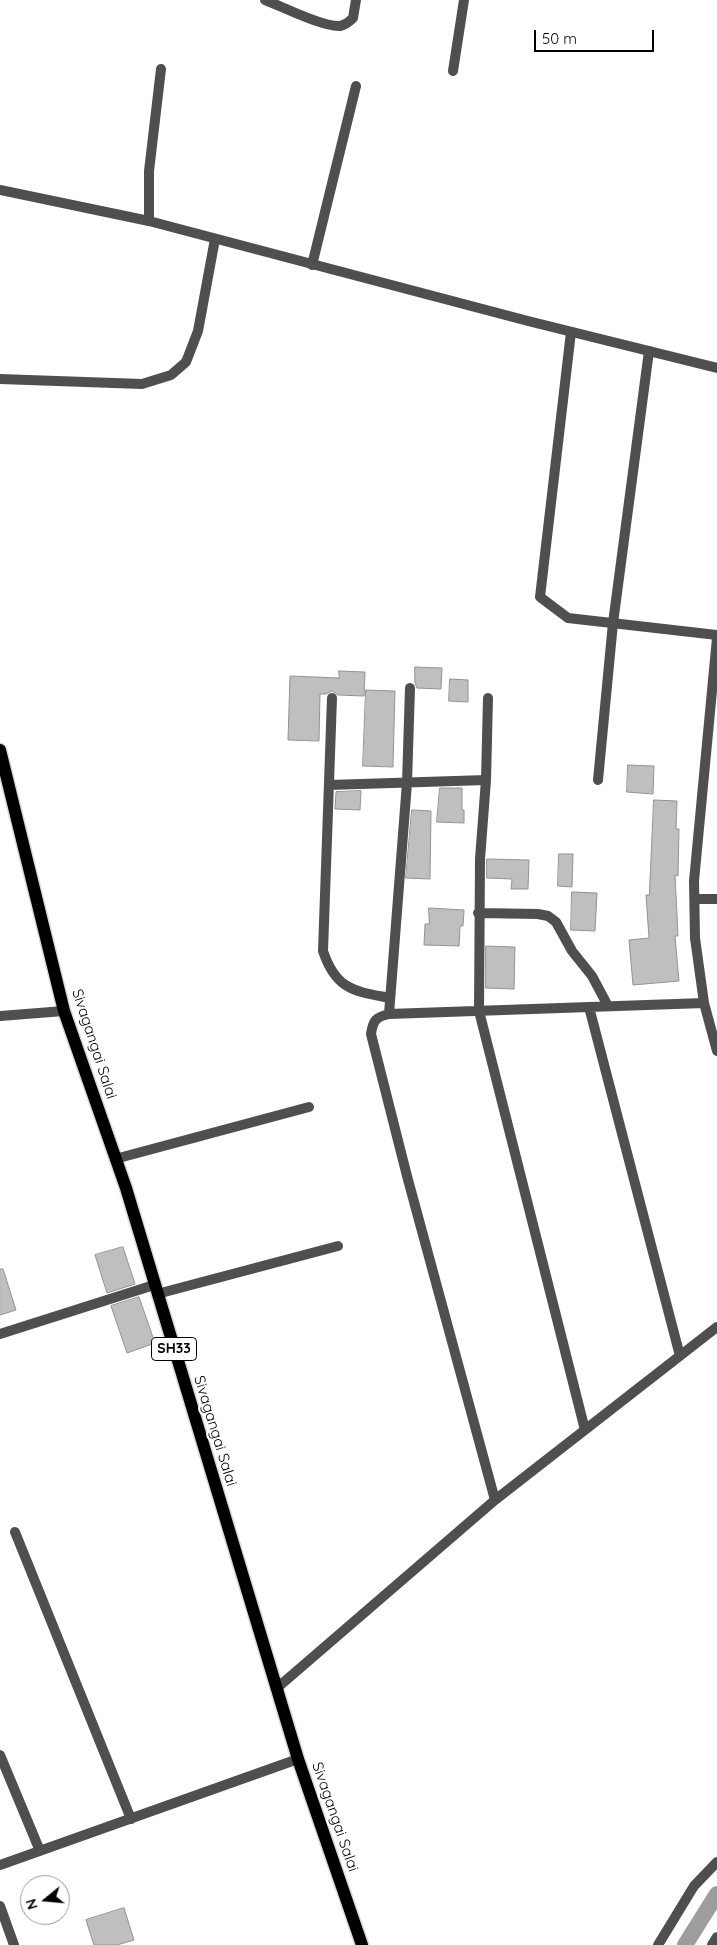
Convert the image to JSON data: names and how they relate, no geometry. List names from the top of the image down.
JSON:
{
  "streets": {
    "main road": ["Sivagangai Salai", "SH33"]
  },
  "scale_bar": "50 m",
  "north": "left"
}
